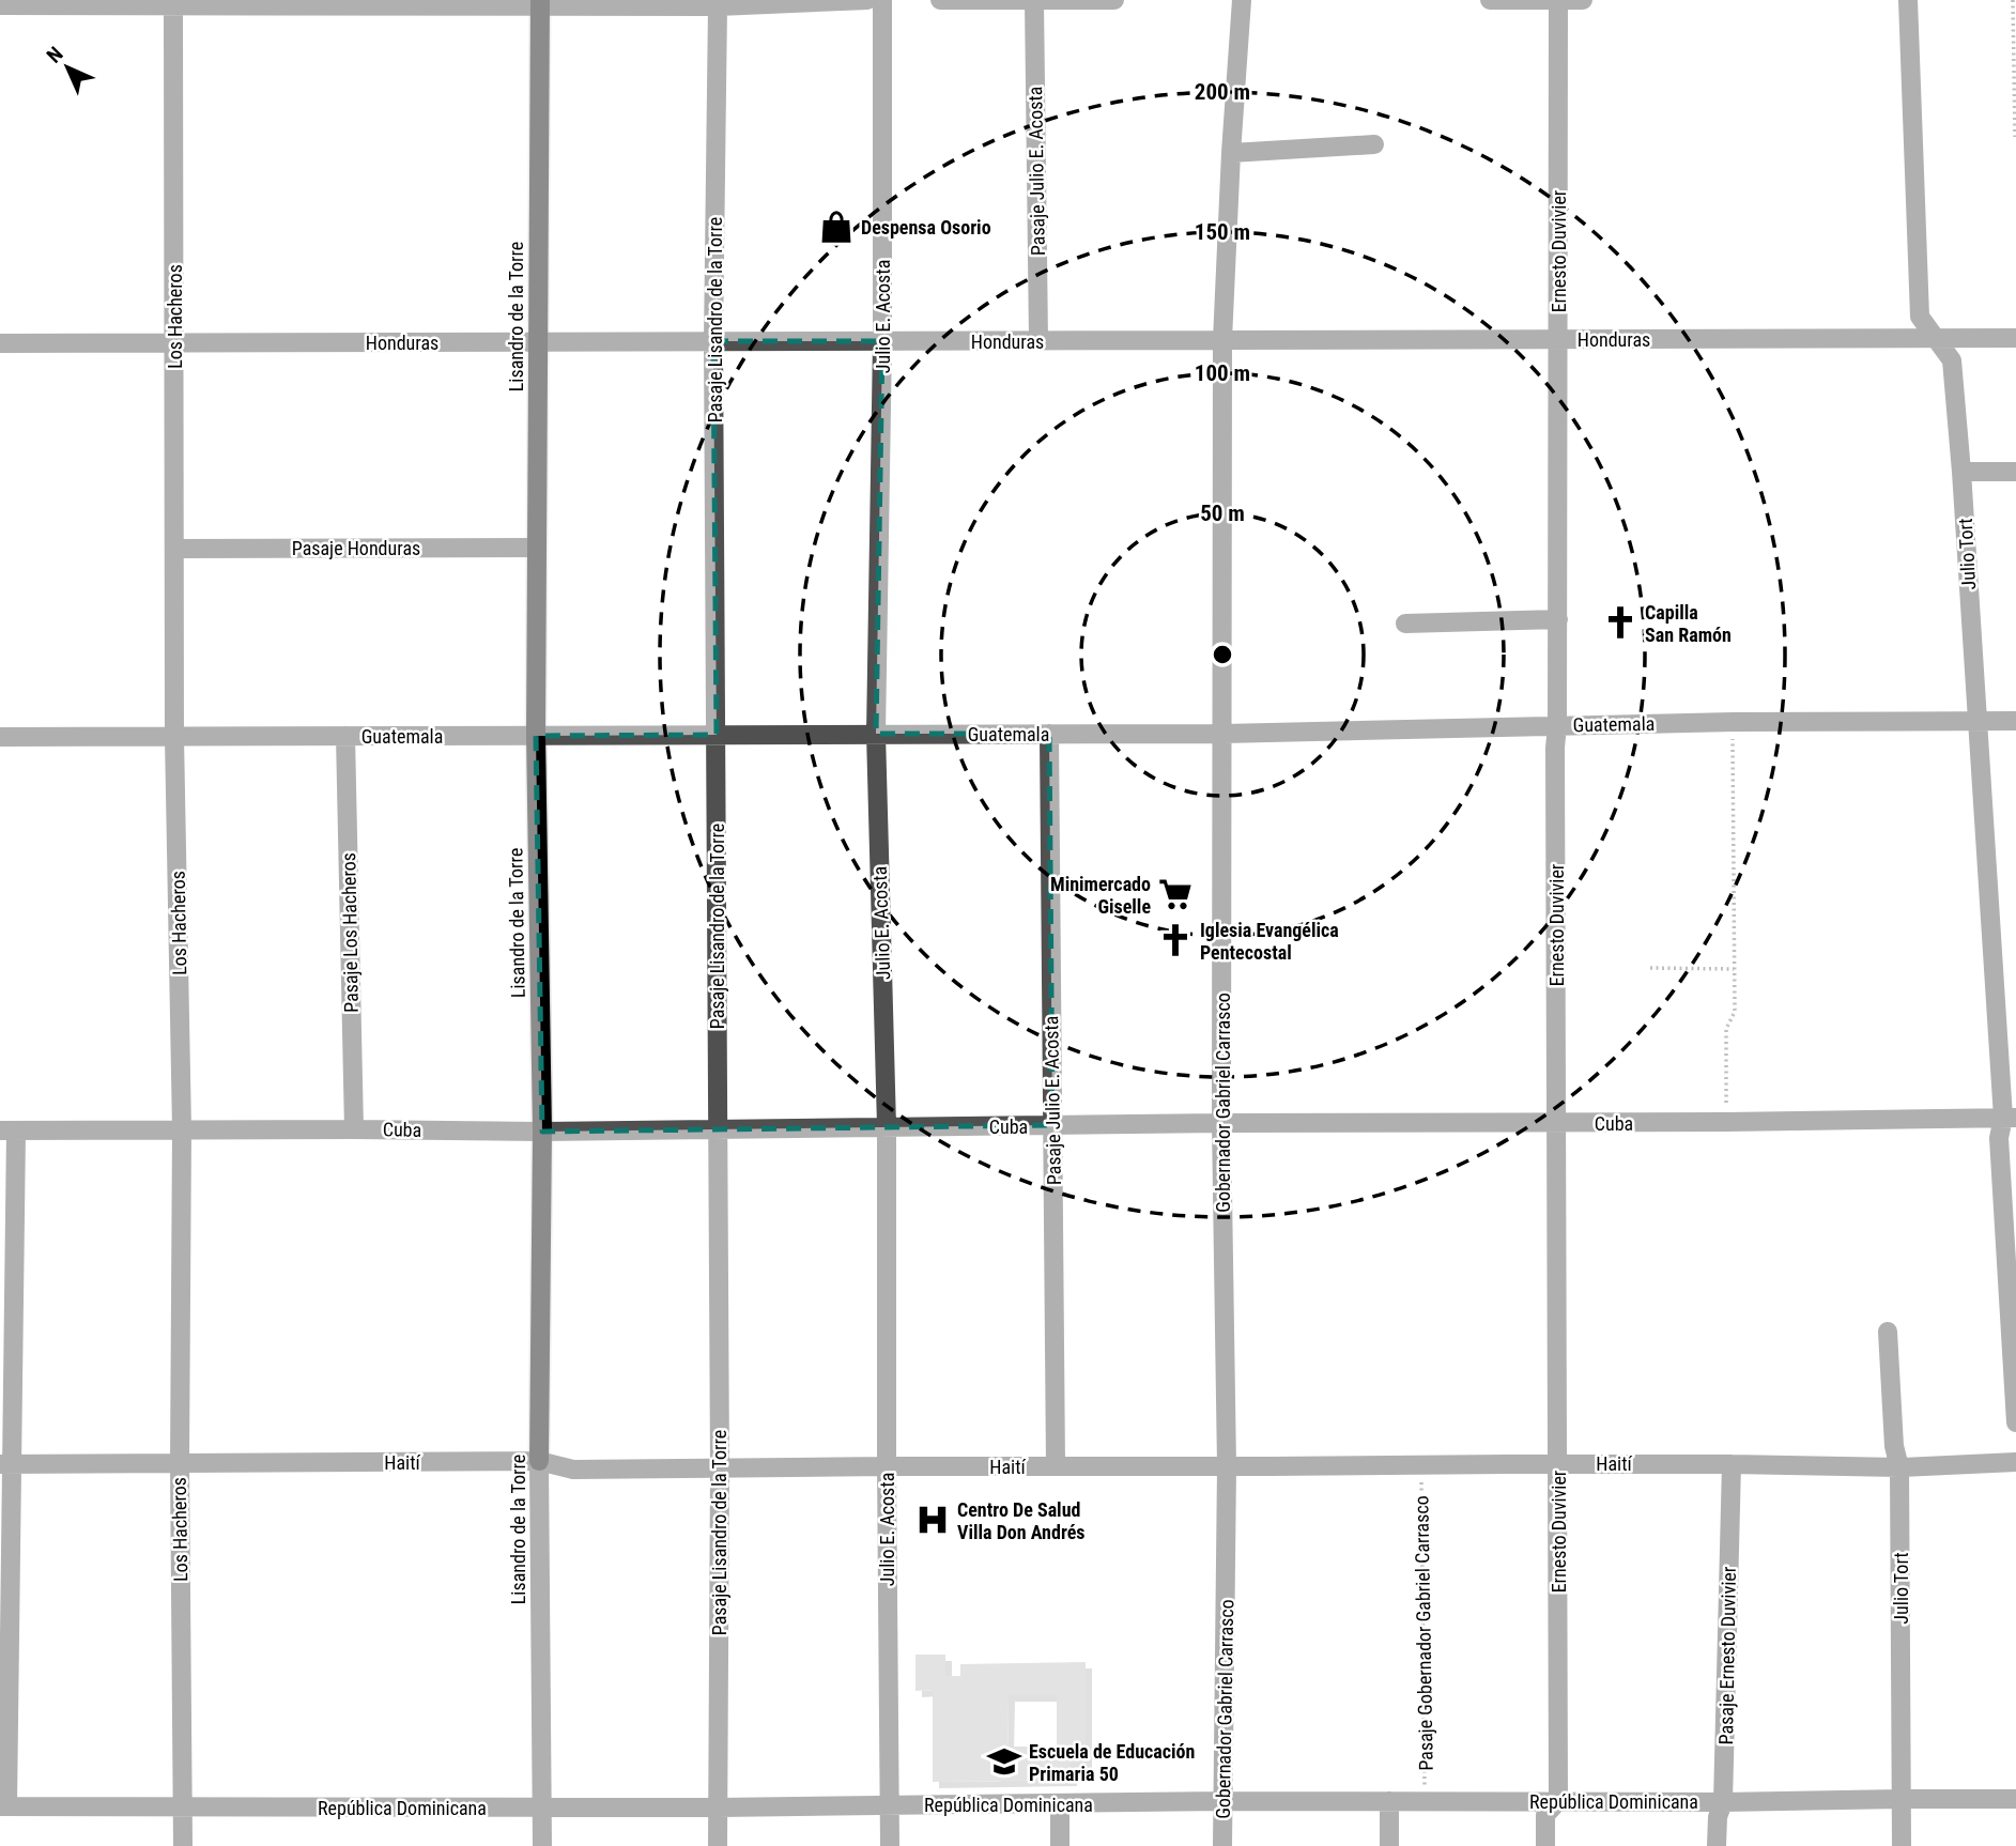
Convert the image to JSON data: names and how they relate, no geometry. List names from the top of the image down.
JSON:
{
  "streets": {
    "main road": ["Lisandro de la Torre"],
    "street": [
      "Pasaje Julio E. Acosta",
      "Ernesto Duvivier",
      "Los Hacheros",
      "Julio E. Acosta",
      "Pasaje Lisandro de la Torre",
      "Honduras",
      "Pasaje Honduras",
      "Julio Tort",
      "Guatemala",
      "Pasaje Los Hacheros",
      "Gobernador Gabriel Carrasco",
      "Cuba",
      "Haití",
      "Pasaje Ernesto Duvivier",
      "República Dominicana"
    ],
    "path": ["Pasaje Gobernador Gabriel Carrasco"]
  },
  "crossings": [
    ["Pasaje Julio E. Acosta", "Honduras"],
    ["Pasaje Julio E. Acosta", "Guatemala"],
    ["Pasaje Julio E. Acosta", "Cuba"],
    ["Pasaje Julio E. Acosta", "Haití"],
    ["Ernesto Duvivier", "Honduras"],
    ["Ernesto Duvivier", "Guatemala"],
    ["Ernesto Duvivier", "Cuba"],
    ["Ernesto Duvivier", "Haití"],
    ["Ernesto Duvivier", "República Dominicana"],
    ["Los Hacheros", "Honduras"],
    ["Los Hacheros", "Pasaje Honduras"],
    ["Los Hacheros", "Guatemala"],
    ["Los Hacheros", "Cuba"],
    ["Los Hacheros", "Haití"],
    ["Los Hacheros", "República Dominicana"],
    ["Lisandro de la Torre", "Honduras"],
    ["Lisandro de la Torre", "Pasaje Honduras"],
    ["Lisandro de la Torre", "Guatemala"],
    ["Lisandro de la Torre", "Cuba"],
    ["Lisandro de la Torre", "Haití"],
    ["Lisandro de la Torre", "República Dominicana"],
    ["Julio E. Acosta", "Honduras"],
    ["Julio E. Acosta", "Guatemala"],
    ["Julio E. Acosta", "Cuba"],
    ["Julio E. Acosta", "Haití"],
    ["Julio E. Acosta", "República Dominicana"],
    ["Pasaje Lisandro de la Torre", "Honduras"],
    ["Pasaje Lisandro de la Torre", "Guatemala"],
    ["Pasaje Lisandro de la Torre", "Cuba"],
    ["Pasaje Lisandro de la Torre", "Haití"],
    ["Pasaje Lisandro de la Torre", "República Dominicana"],
    ["Honduras", "Julio Tort"],
    ["Honduras", "Gobernador Gabriel Carrasco"],
    ["Julio Tort", "Guatemala"],
    ["Julio Tort", "Cuba"],
    ["Julio Tort", "Haití"],
    ["Julio Tort", "República Dominicana"],
    ["Guatemala", "Pasaje Los Hacheros"],
    ["Guatemala", "Gobernador Gabriel Carrasco"],
    ["Pasaje Los Hacheros", "Cuba"],
    ["Gobernador Gabriel Carrasco", "Cuba"],
    ["Gobernador Gabriel Carrasco", "Haití"],
    ["Gobernador Gabriel Carrasco", "República Dominicana"],
    ["Haití", "Pasaje Gobernador Gabriel Carrasco"],
    ["Haití", "Pasaje Ernesto Duvivier"],
    ["Pasaje Gobernador Gabriel Carrasco", "República Dominicana"],
    ["Pasaje Ernesto Duvivier", "República Dominicana"]
  ],
  "places": {
    "shop": ["Despensa Osorio"],
    "church": ["Capilla San Ramón", "Iglesia Evangélica Pentecostal"],
    "supermarket": ["Minimercado Giselle"],
    "hospital": ["Centro De Salud Villa Don Andrés"],
    "school or university": ["Escuela de Educación Primaria 50"]
  },
  "north": "top left",
  "rings": [
    "200 m",
    "150 m",
    "100 m",
    "50 m"
  ]
}
